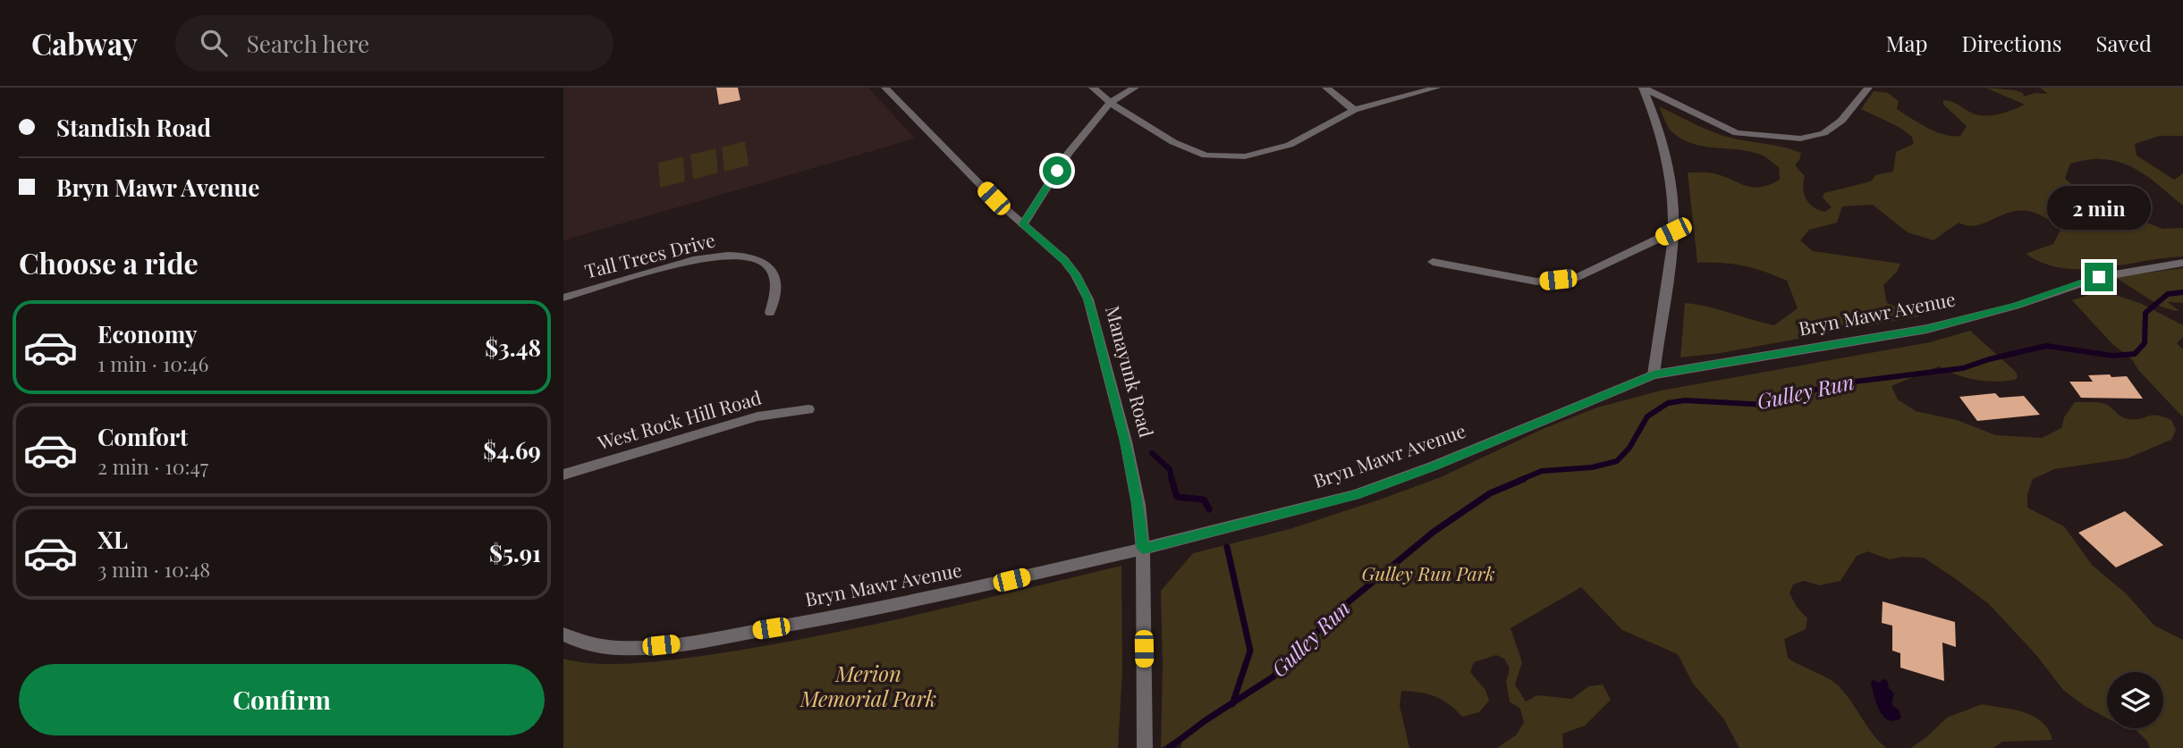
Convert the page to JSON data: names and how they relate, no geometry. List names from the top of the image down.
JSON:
{
  "streets": {
    "street": [
      "Tall Trees Drive",
      "Bryn Mawr Avenue",
      "Manayunk Road",
      "West Rock Hill Road"
    ]
  },
  "crossings": [
    ["Bryn Mawr Avenue", "Manayunk Road"]
  ],
  "water": ["Gulley Run"],
  "parks": ["Gulley Run Park", "Merion Memorial Park"],
  "page": {
    "header": "Cabway",
    "search": "Search here",
    "nav": ["Map", "Directions", "Saved"],
    "banner": ["Standish Road", "Bryn Mawr Avenue"],
    "bubble": "2 min",
    "heading": "Choose a ride",
    "list": [
      {
        "name": "Economy",
        "note": "1 min · 10:46",
        "value": "$3.48"
      },
      {
        "name": "Comfort",
        "note": "2 min · 10:47",
        "value": "$4.69"
      },
      {
        "name": "XL",
        "note": "3 min · 10:48",
        "value": "$5.91"
      }
    ],
    "buttons": "Confirm"
  }
}
